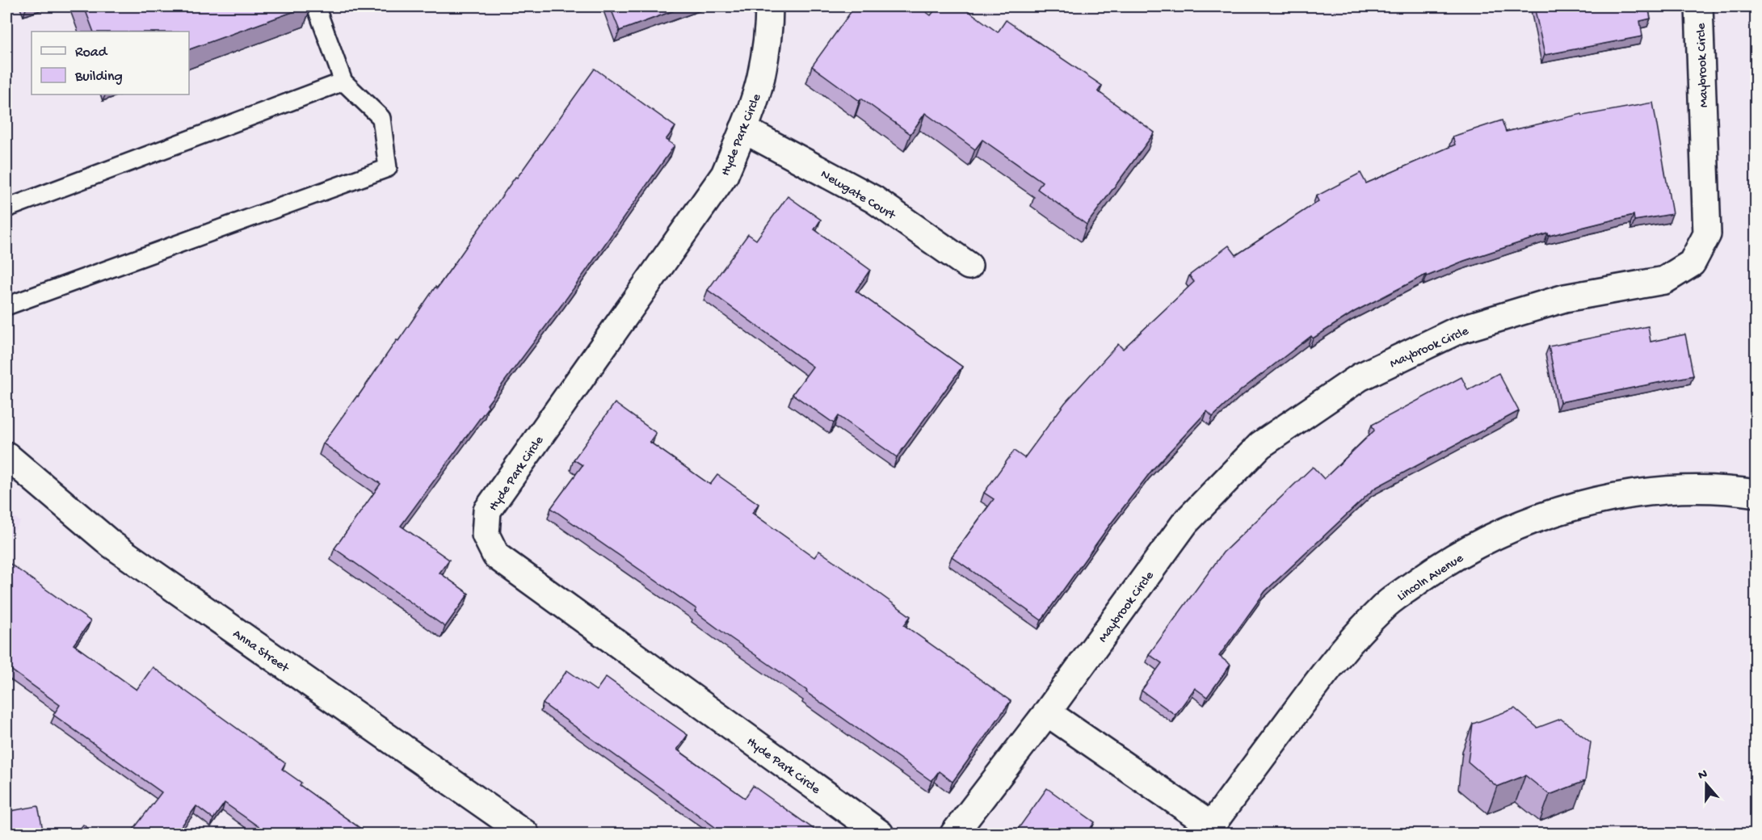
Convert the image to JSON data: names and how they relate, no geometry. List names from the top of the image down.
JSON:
{
  "streets": {
    "street": [
      "Maybrook Circle",
      "Hyde Park Circle",
      "Newgate Court",
      "Lincoln Avenue",
      "Anna Street"
    ]
  },
  "crossings": [
    ["Hyde Park Circle", "Newgate Court"]
  ],
  "legend": ["Road", "Building"],
  "north": "top"
}
